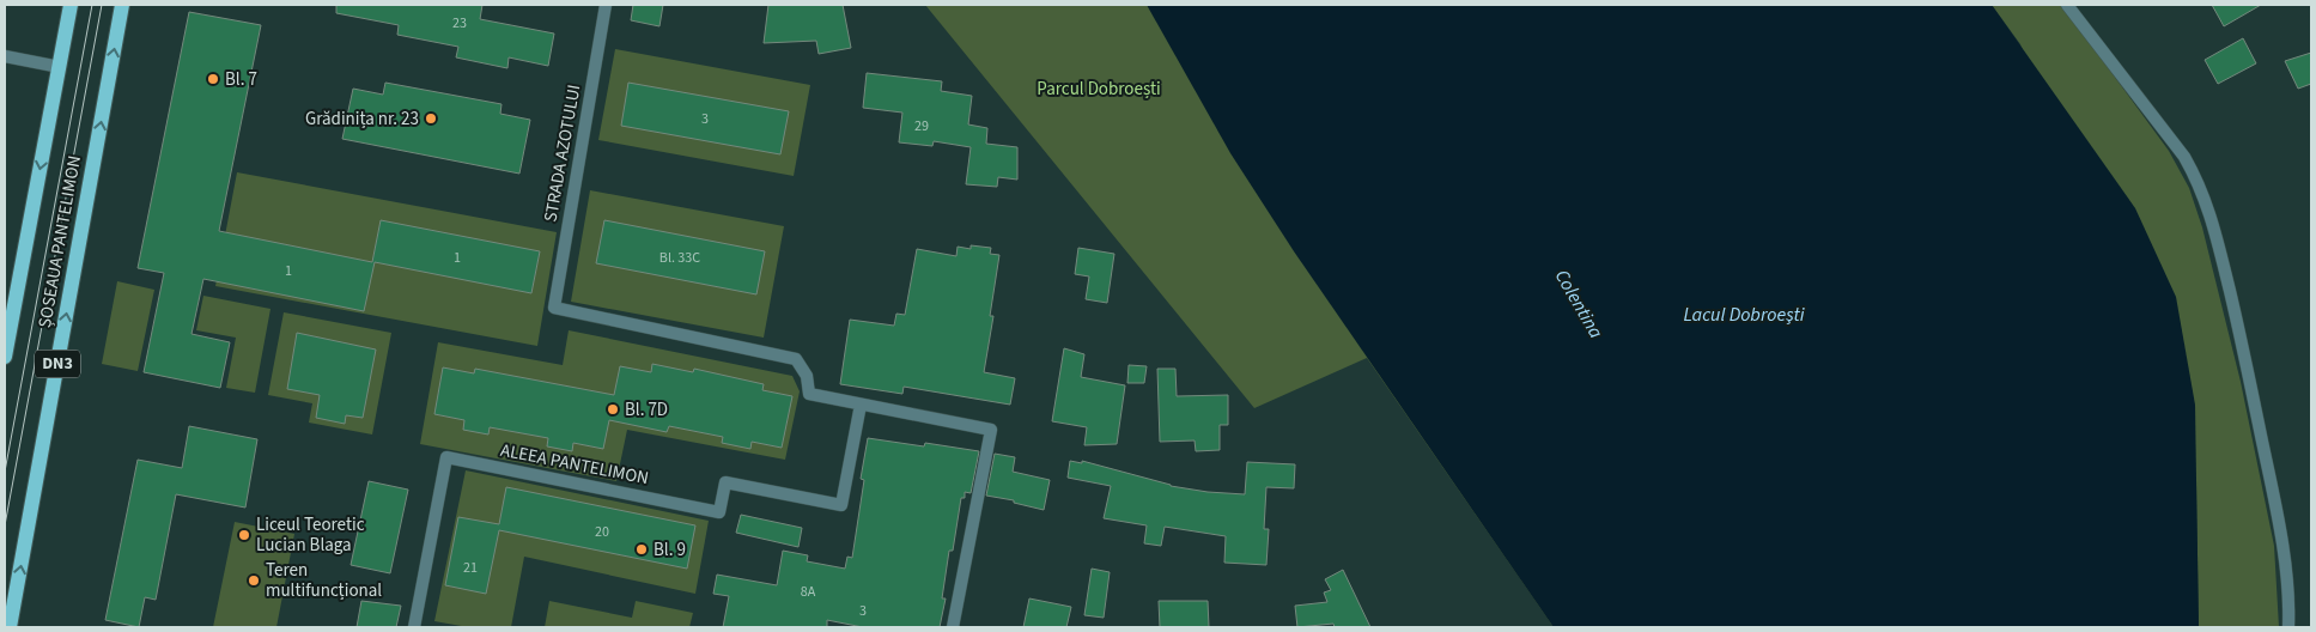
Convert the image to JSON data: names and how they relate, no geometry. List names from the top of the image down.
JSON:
{
  "streets": {
    "main road": ["ȘOSEAUA PANTELIMON", "DN3"],
    "street": ["STRADA AZOTULUI", "ALEEA PANTELIMON"]
  },
  "crossings": [
    ["STRADA AZOTULUI", "ALEEA PANTELIMON"]
  ],
  "water": ["Colentina", "Lacul Dobroești"],
  "parks": ["Parcul Dobroești"],
  "places": [
    "Bl. 7",
    "Grădinița nr. 23",
    "Bl. 7D",
    "Liceul Teoretic Lucian Blaga",
    "Bl. 9",
    "Teren multifuncțional"
  ],
  "house_numbers": [
    "23",
    "3",
    "29",
    "1",
    "Bl. 33C",
    "1",
    "20",
    "21",
    "8A",
    "3"
  ]
}
